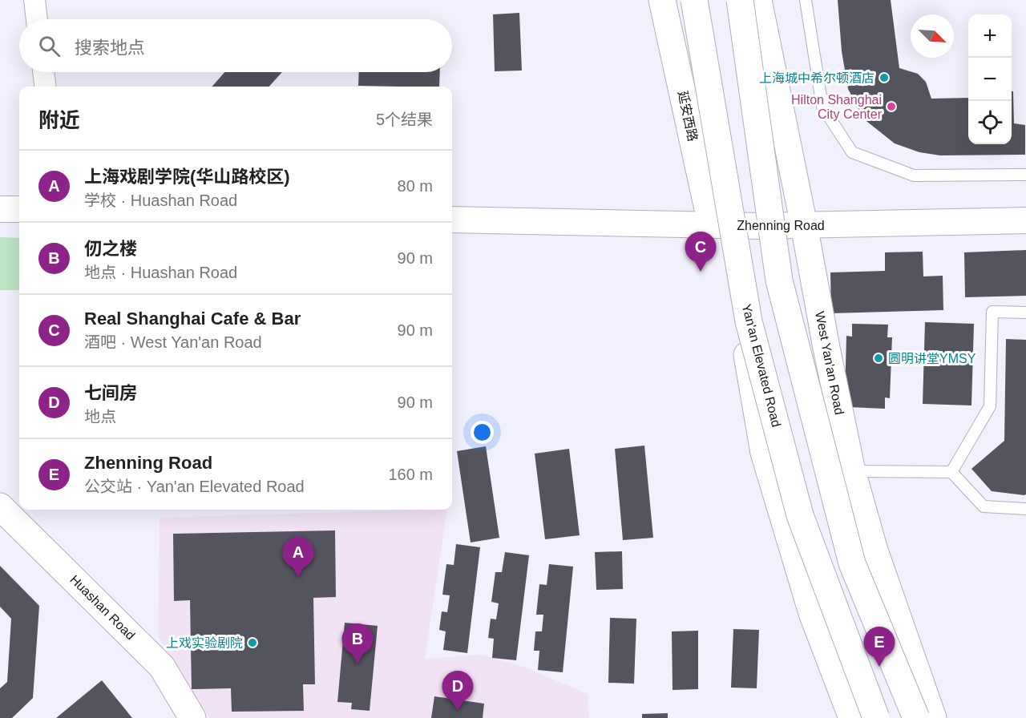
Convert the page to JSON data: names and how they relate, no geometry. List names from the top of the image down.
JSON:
{
  "streets": {
    "main road": [
      "延安西路",
      "West Yan'an Road",
      "Yan'an Elevated Road",
      "Huashan Road"
    ],
    "street": ["Zhenning Road"]
  },
  "crossings": [
    ["延安西路", "Zhenning Road"],
    ["Zhenning Road", "West Yan'an Road"]
  ],
  "places": [
    "上海城中希尔顿酒店",
    "Hilton Shanghai City Center",
    "圆明讲堂YMSY",
    "上戏实验剧院"
  ],
  "north": "bottom right",
  "page": {
    "map_buttons": ["+", "−"],
    "search": "搜索地点",
    "heading": ["附近", "5个结果"],
    "list": [
      {
        "mark": "A",
        "name": "上海戏剧学院(华山路校区)",
        "note": "学校 · Huashan Road",
        "value": "80 m"
      },
      {
        "mark": "B",
        "name": "仞之楼",
        "note": "地点 · Huashan Road",
        "value": "90 m"
      },
      {
        "mark": "C",
        "name": "Real Shanghai Cafe & Bar",
        "note": "酒吧 · West Yan'an Road",
        "value": "90 m"
      },
      {
        "mark": "D",
        "name": "七间房",
        "note": "地点",
        "value": "90 m"
      },
      {
        "mark": "E",
        "name": "Zhenning Road",
        "note": "公交站 · Yan'an Elevated Road",
        "value": "160 m"
      }
    ],
    "pins": [
      "C",
      "A",
      "B",
      "E",
      "D"
    ]
  }
}
